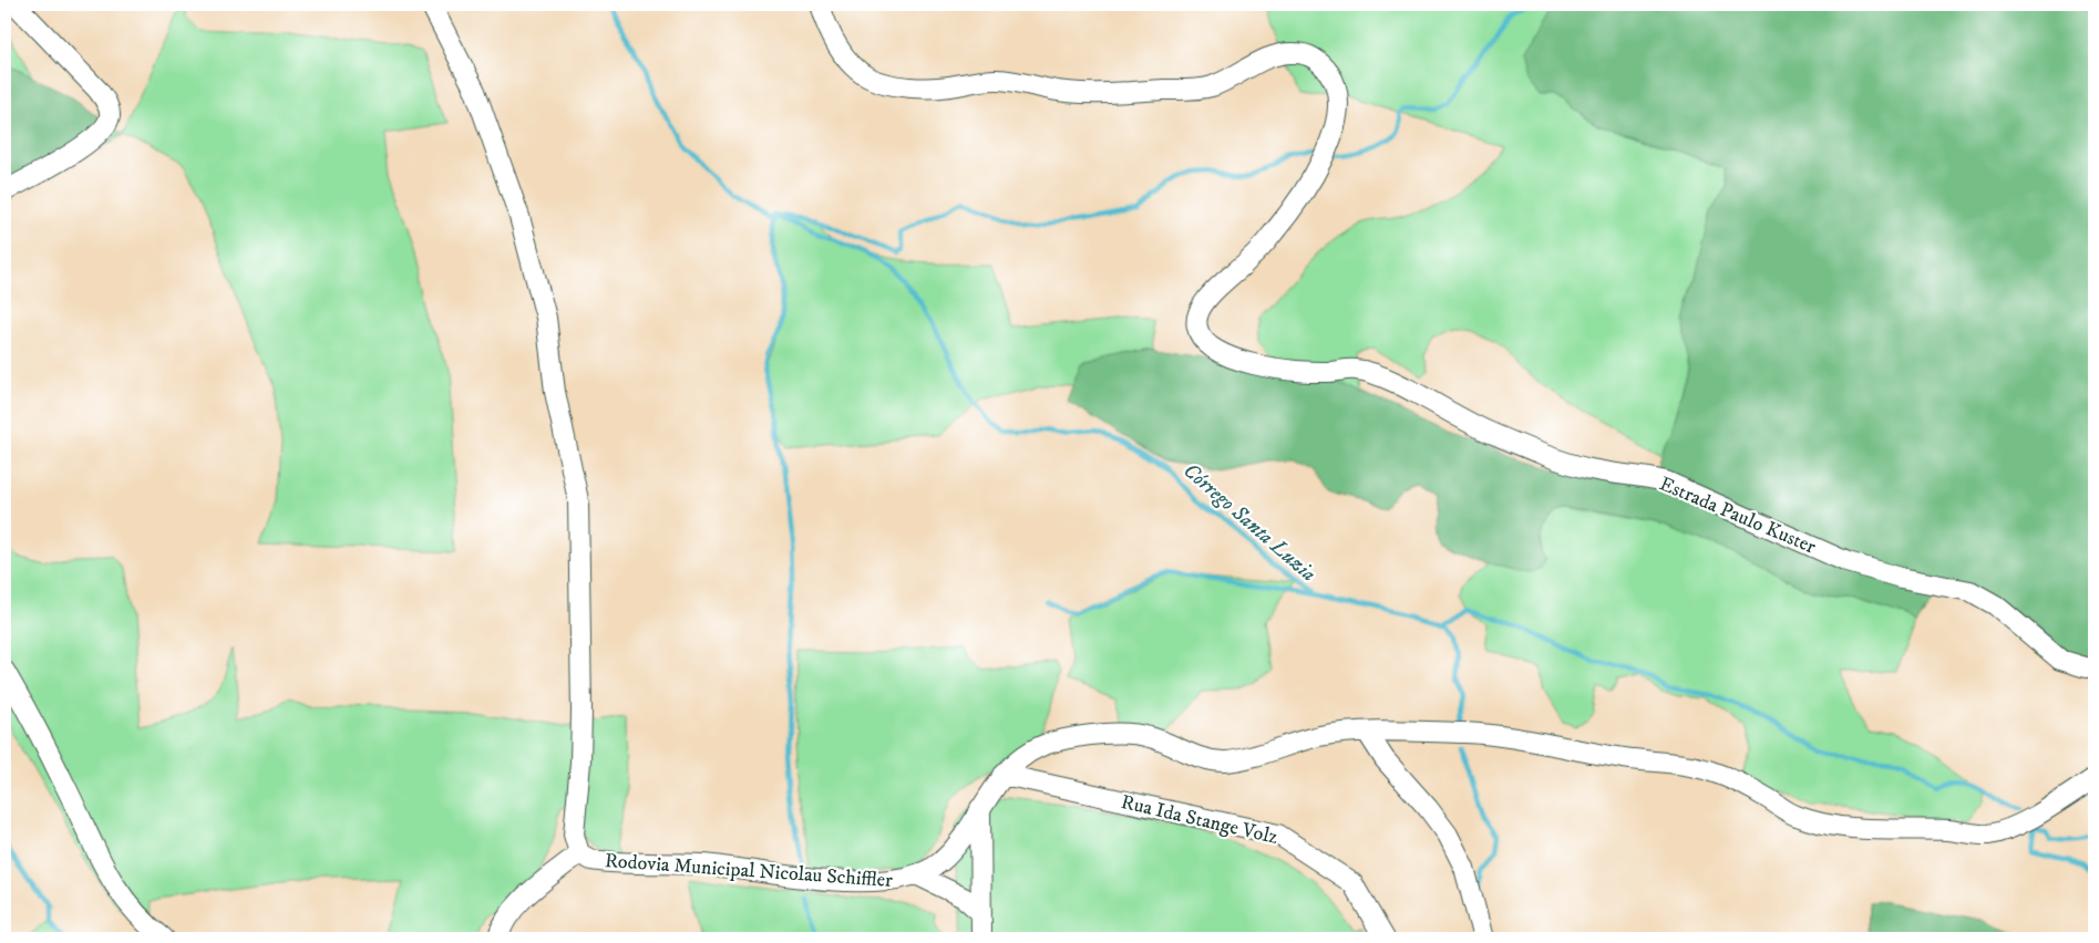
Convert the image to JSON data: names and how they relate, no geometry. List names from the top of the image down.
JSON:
{
  "streets": {
    "street": ["Estrada Paulo Kuster", "Rua Ida Stange Volz", "Rodovia Municipal Nicolau Schiffler"]
  },
  "crossings": [
    ["Rua Ida Stange Volz", "Rodovia Municipal Nicolau Schiffler"]
  ],
  "water": ["Córrego Santa Luzia"]
}
